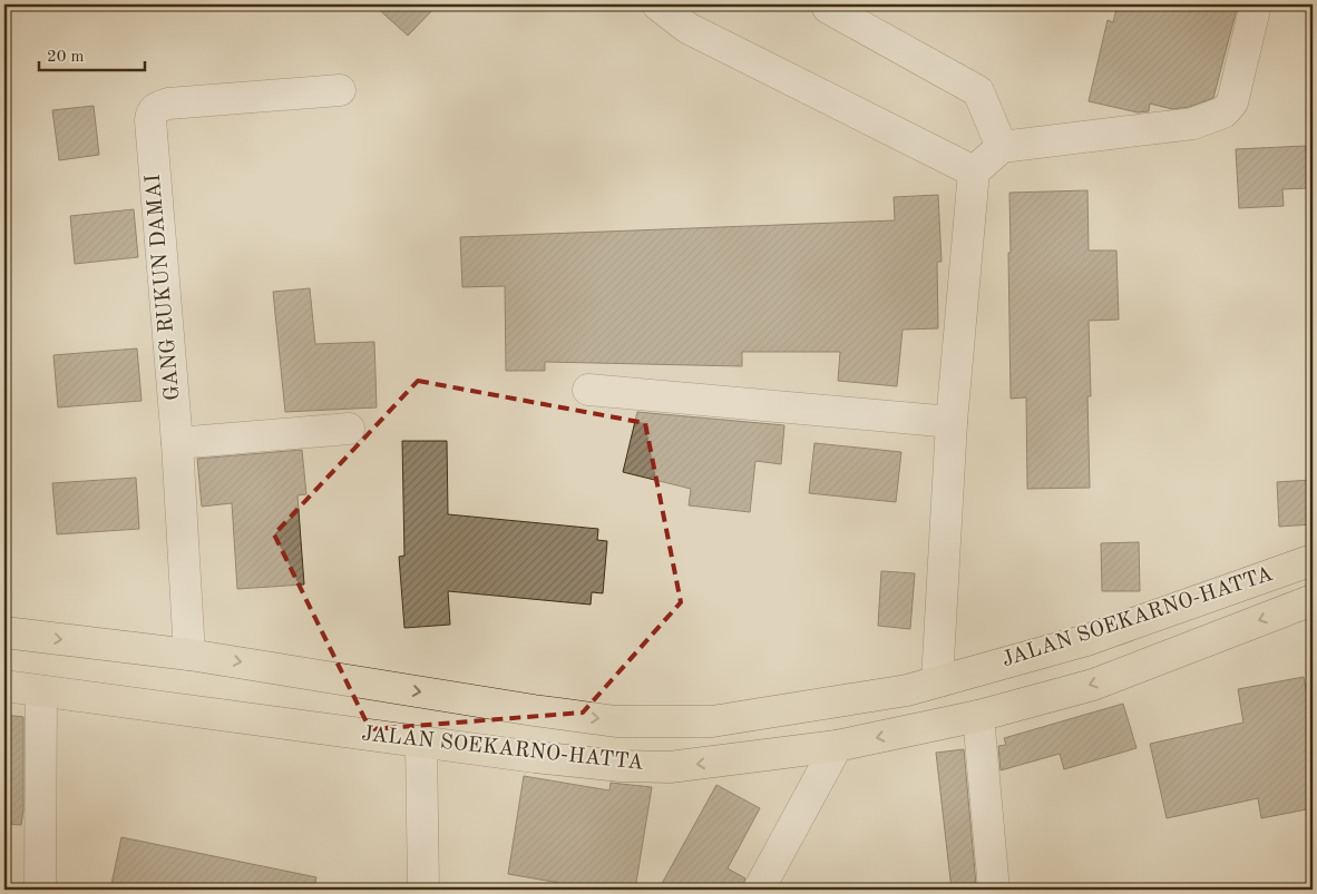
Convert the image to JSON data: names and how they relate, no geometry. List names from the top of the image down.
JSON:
{
  "streets": {
    "main road": ["JALAN SOEKARNO-HATTA"],
    "street": ["GANG RUKUN DAMAI"]
  },
  "crossings": [
    ["GANG RUKUN DAMAI", "JALAN SOEKARNO-HATTA"]
  ],
  "scale_bar": "20 m"
}
